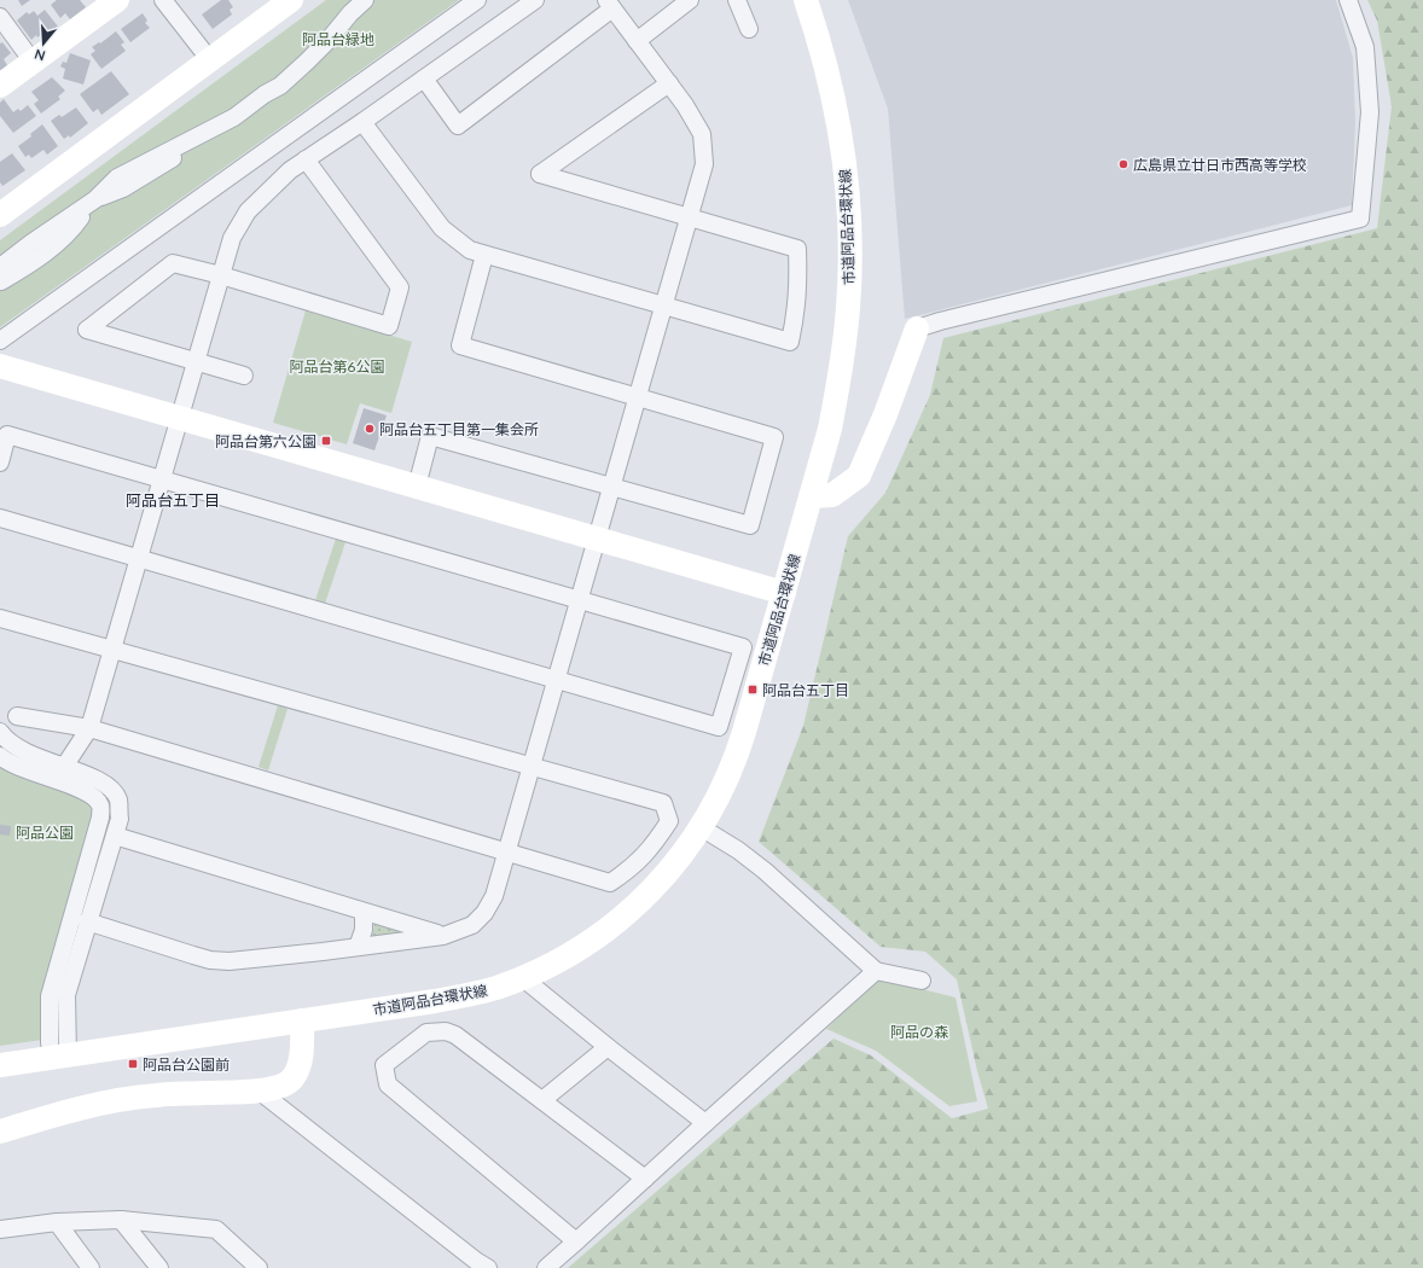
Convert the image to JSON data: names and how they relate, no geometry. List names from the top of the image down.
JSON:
{
  "streets": {
    "street": ["市道阿品台環状線"]
  },
  "districts": ["阿品台五丁目"],
  "parks": [
    "阿品台緑地",
    "阿品台第6公園",
    "阿品公園",
    "阿品の森"
  ],
  "places": {
    "other": ["広島県立廿日市西高等学校", "阿品台五丁目第一集会所"],
    "transit": ["阿品台第六公園", "阿品台五丁目", "阿品台公園前"]
  },
  "north": "bottom"
}
